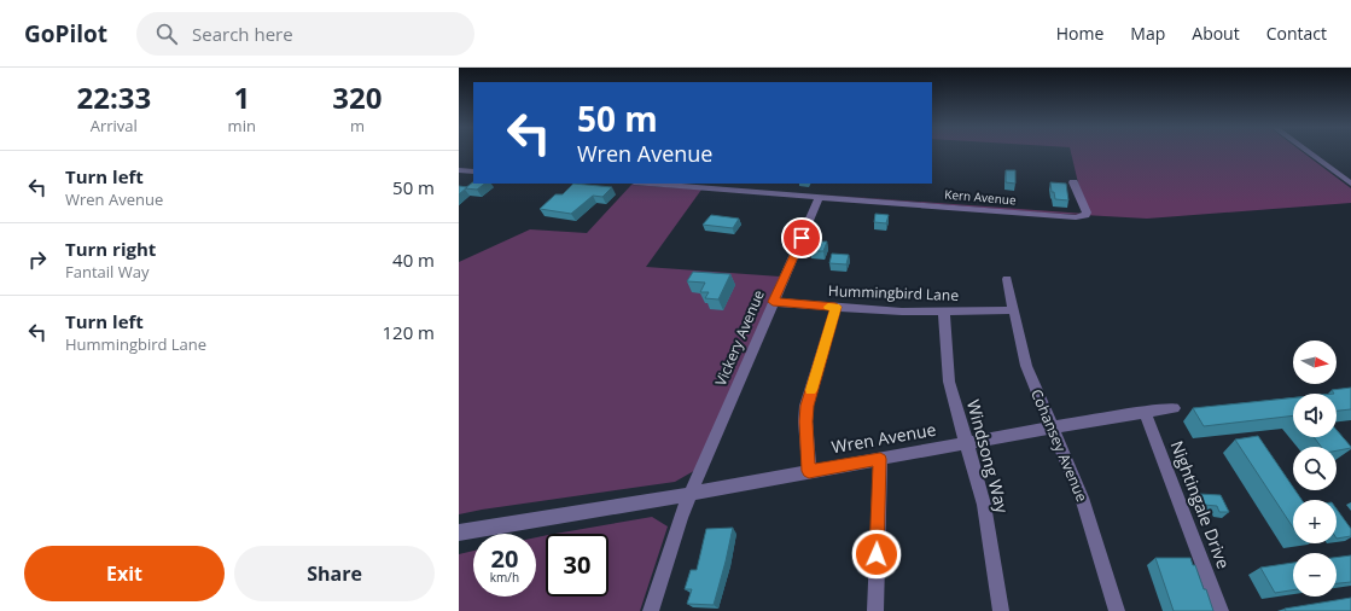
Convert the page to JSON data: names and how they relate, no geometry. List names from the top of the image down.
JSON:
{
  "streets": {
    "street": [
      "Kern Avenue",
      "Hummingbird Lane",
      "Vickery Avenue",
      "Wren Avenue",
      "Cohansey Avenue",
      "Windsong Way",
      "Nightingale Drive"
    ]
  },
  "crossings": [
    ["Kern Avenue", "Vickery Avenue"],
    ["Hummingbird Lane", "Vickery Avenue"],
    ["Hummingbird Lane", "Cohansey Avenue"],
    ["Hummingbird Lane", "Windsong Way"],
    ["Vickery Avenue", "Wren Avenue"],
    ["Wren Avenue", "Cohansey Avenue"],
    ["Wren Avenue", "Windsong Way"],
    ["Wren Avenue", "Nightingale Drive"]
  ],
  "north": "right",
  "page": {
    "header": "GoPilot",
    "search": "Search here",
    "nav": [
      "Home",
      "Map",
      "About",
      "Contact"
    ],
    "eta": [
      "22:33",
      "Arrival",
      "1",
      "min",
      "320",
      "m"
    ],
    "turn": ["50 m", "Wren Avenue"],
    "list": [
      {
        "name": "Turn left",
        "note": "Wren Avenue",
        "value": "50 m"
      },
      {
        "name": "Turn right",
        "note": "Fantail Way",
        "value": "40 m"
      },
      {
        "name": "Turn left",
        "note": "Hummingbird Lane",
        "value": "120 m"
      }
    ],
    "map_buttons": ["+", "−"],
    "speed": "20 km/h",
    "limit": "30",
    "buttons": ["Exit", "Share"]
  }
}
